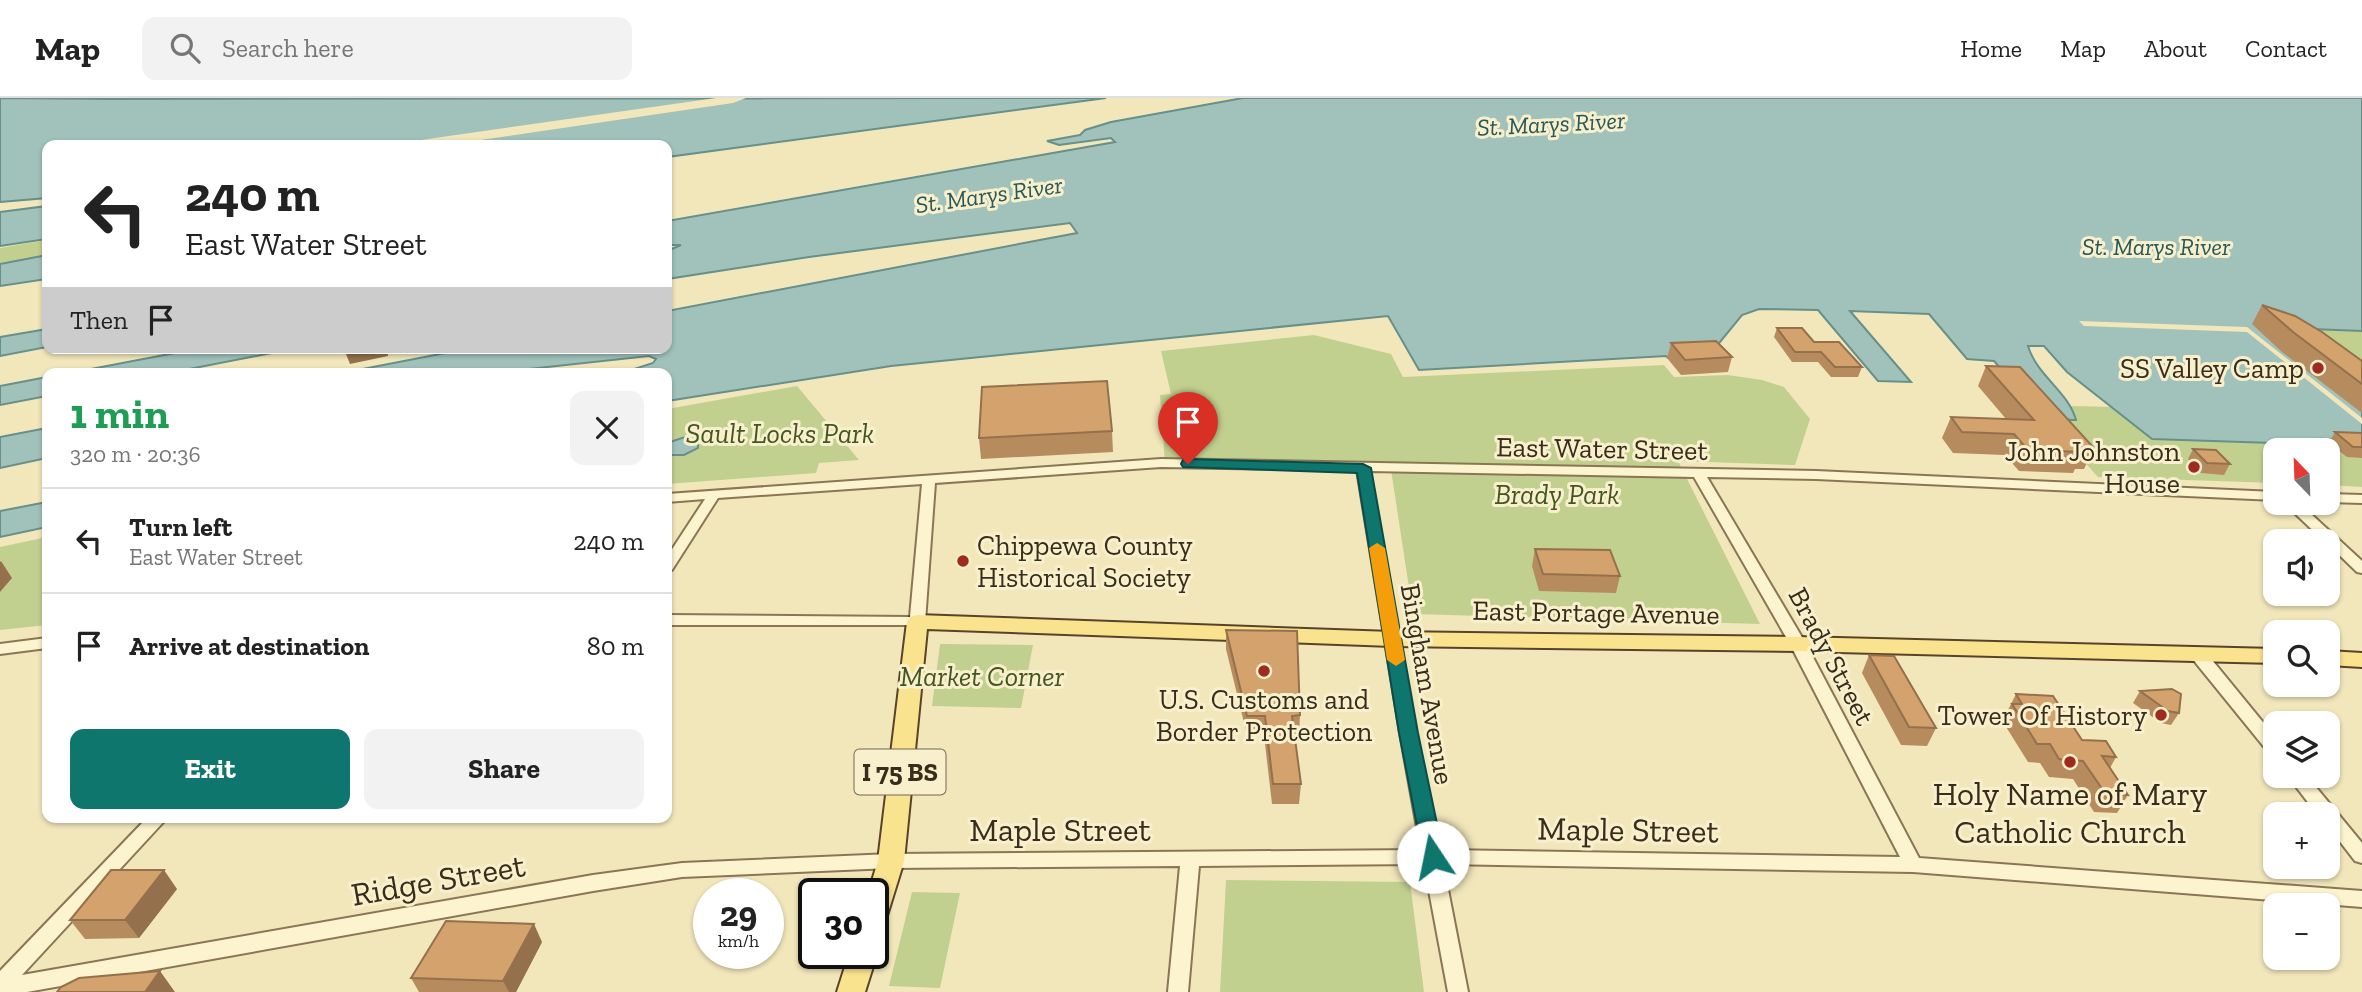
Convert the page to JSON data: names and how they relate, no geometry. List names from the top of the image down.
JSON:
{
  "streets": {
    "main road": ["East Portage Avenue", "I 75 BS"],
    "street": [
      "East Water Street",
      "Brady Street",
      "Bingham Avenue",
      "Maple Street",
      "Ridge Street"
    ]
  },
  "crossings": [
    ["East Water Street", "Brady Street"],
    ["East Water Street", "Bingham Avenue"],
    ["East Portage Avenue", "Brady Street"],
    ["East Portage Avenue", "Bingham Avenue"],
    ["East Portage Avenue", "I 75 BS"],
    ["Brady Street", "Maple Street"],
    ["Bingham Avenue", "Maple Street"],
    ["I 75 BS", "Maple Street"],
    ["I 75 BS", "Ridge Street"],
    ["Maple Street", "Ridge Street"]
  ],
  "water": ["St. Marys River"],
  "parks": ["Sault Locks Park", "Brady Park", "Market Corner"],
  "places": [
    "SS Valley Camp",
    "John Johnston House",
    "Chippewa County Historical Society",
    "U.S. Customs and Border Protection",
    "Tower Of History",
    "Holy Name of Mary Catholic Church"
  ],
  "north": "top left",
  "page": {
    "header": "Map",
    "search": "Search here",
    "nav": [
      "Home",
      "Map",
      "About",
      "Contact"
    ],
    "turn": ["240 m", "East Water Street"],
    "then": "Then",
    "heading": ["1 min", "320 m · 20:36"],
    "map_buttons": ["+", "−"],
    "list": [
      {
        "name": "Turn left",
        "note": "East Water Street",
        "value": "240 m"
      },
      {
        "name": "Arrive at destination",
        "value": "80 m"
      }
    ],
    "buttons": ["Exit", "Share"],
    "speed": "29 km/h",
    "limit": "30"
  }
}
